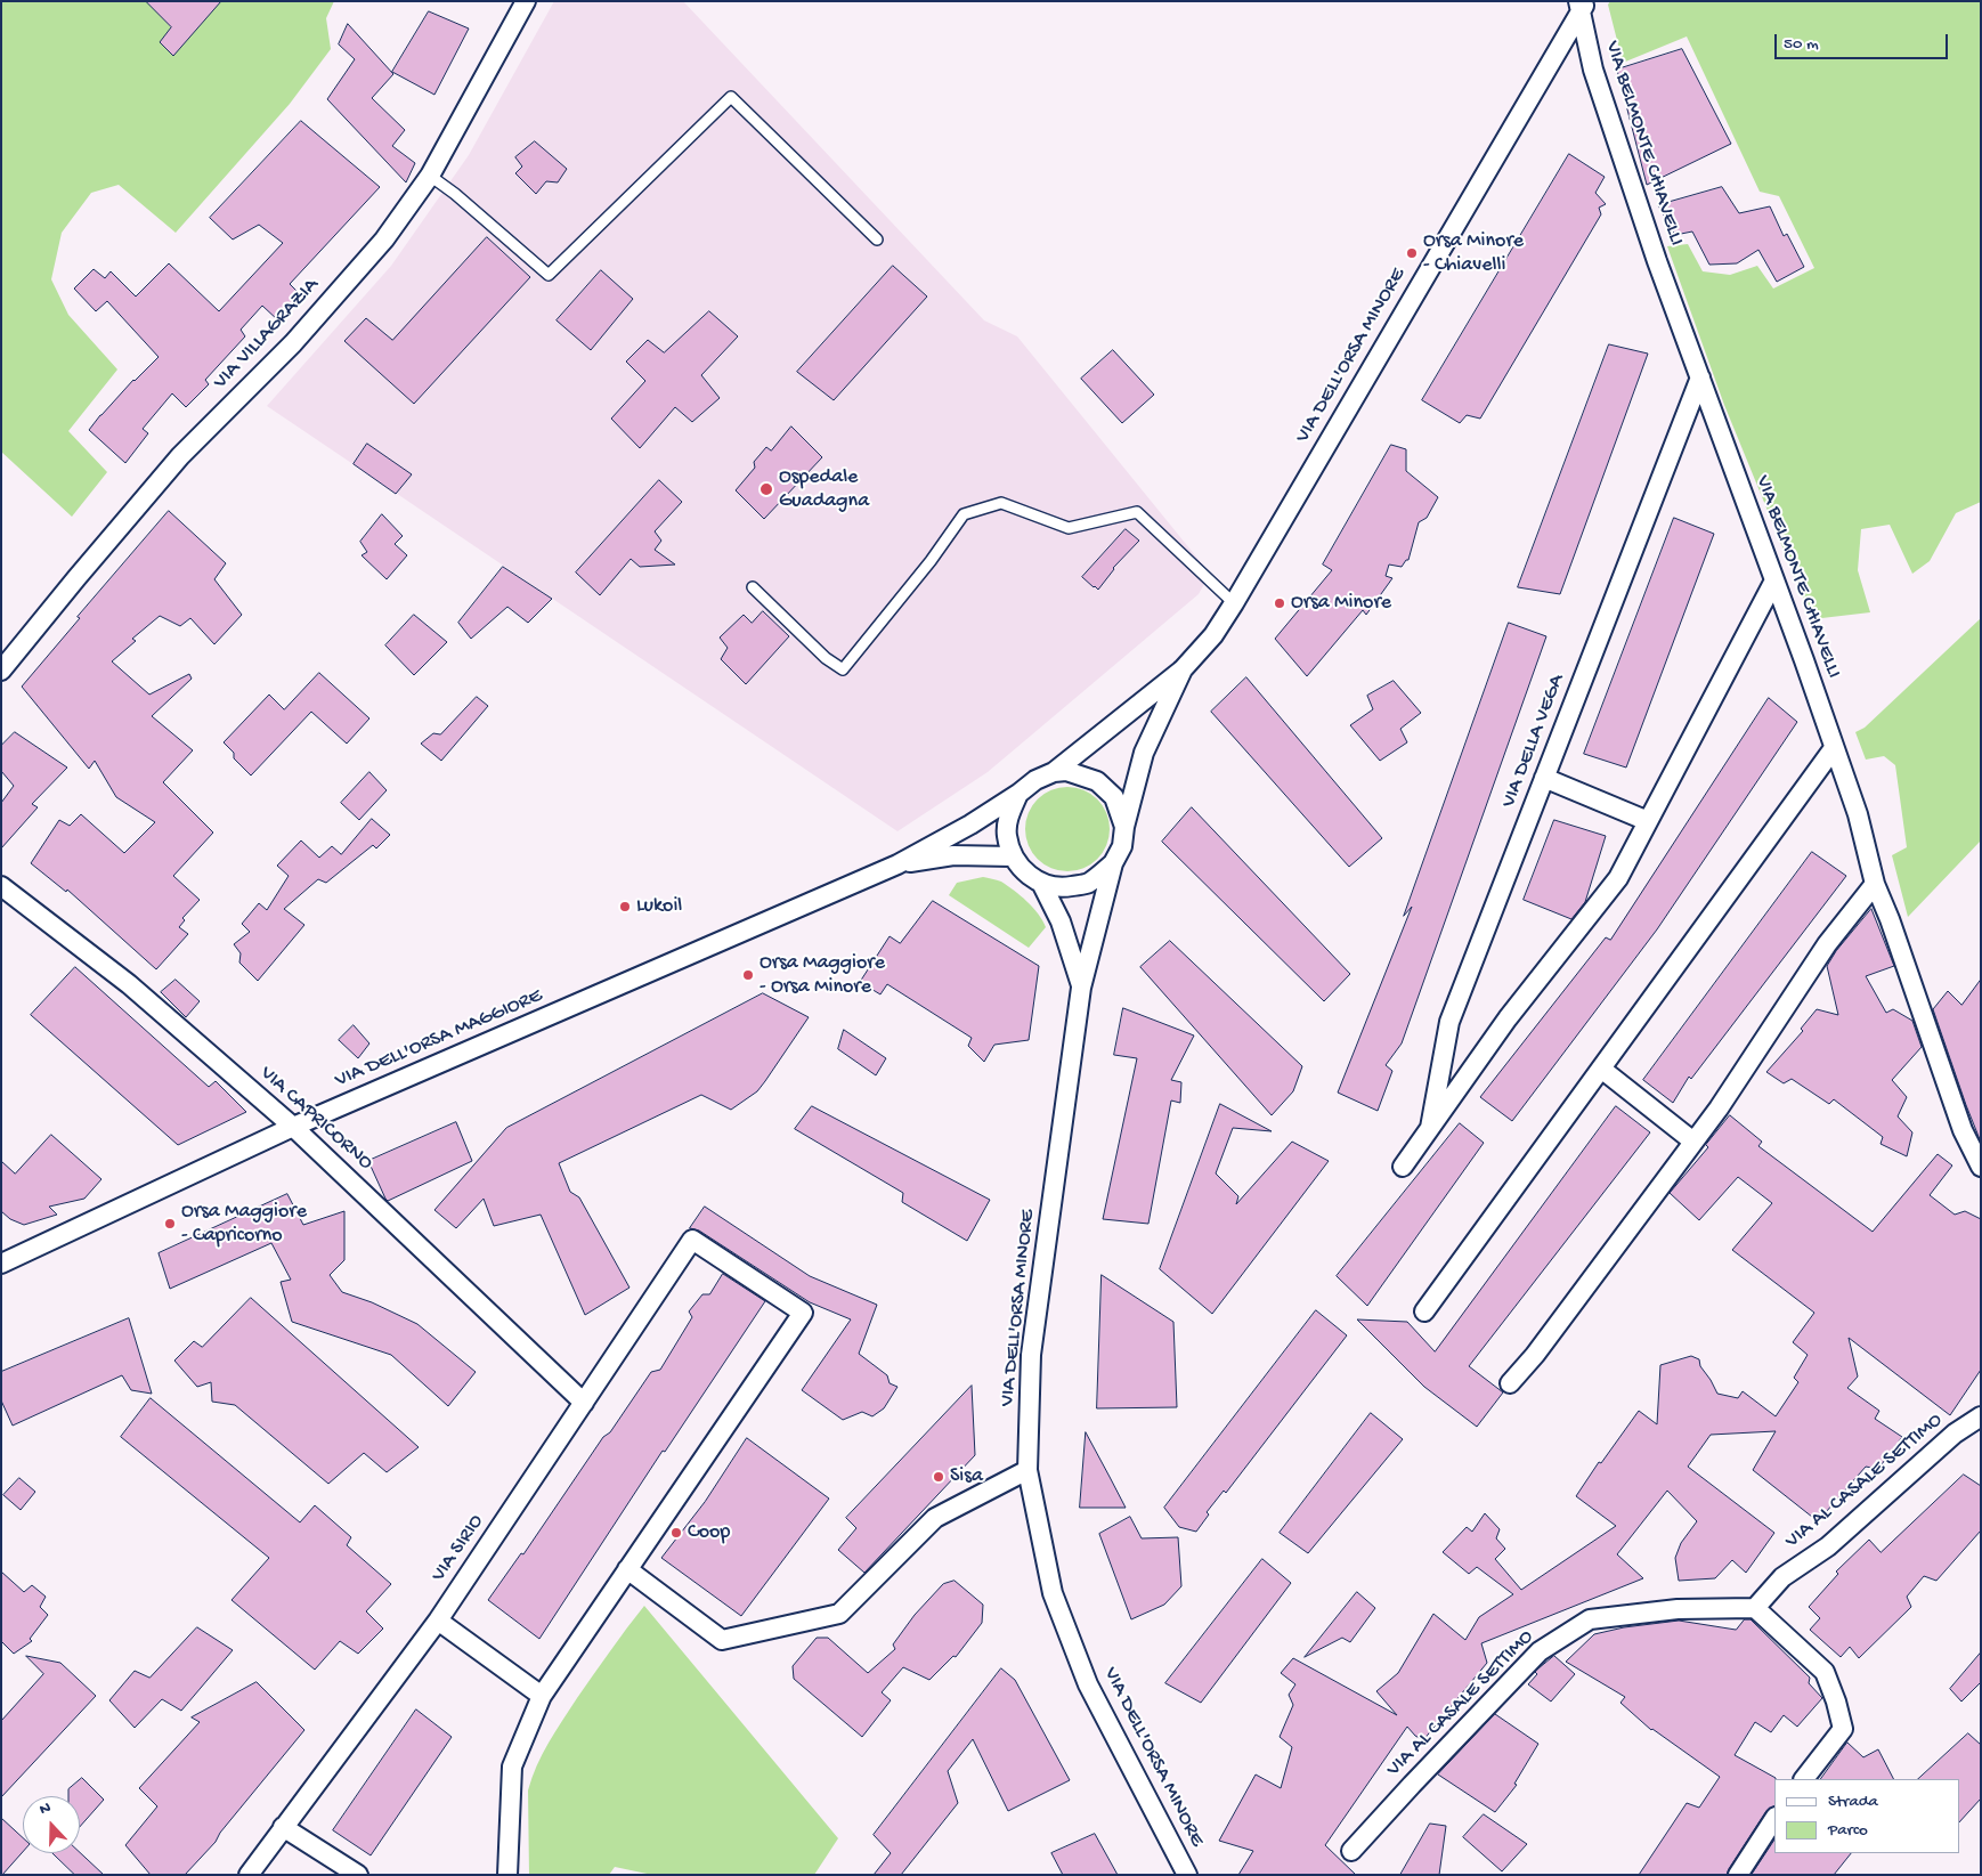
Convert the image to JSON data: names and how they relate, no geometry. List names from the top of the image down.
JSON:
{
  "streets": {
    "street": [
      "VIA BELMONTE CHIAVELLI",
      "VIA VILLAGRAZIA",
      "VIA DELL'ORSA MINORE",
      "VIA DELLA VEGA",
      "VIA DELL'ORSA MAGGIORE",
      "VIA CAPRICORNO",
      "VIA AL CASALE SETTIMO",
      "VIA SIRIO"
    ]
  },
  "crossings": [
    ["VIA BELMONTE CHIAVELLI", "VIA DELL'ORSA MINORE"],
    ["VIA BELMONTE CHIAVELLI", "VIA DELLA VEGA"],
    ["VIA DELL'ORSA MAGGIORE", "VIA CAPRICORNO"],
    ["VIA CAPRICORNO", "VIA SIRIO"]
  ],
  "places": [
    "Orsa Minore - Chiavelli",
    "Ospedale Guadagna",
    "Orsa Minore",
    "Lukoil",
    "Orsa Maggiore - Orsa Minore",
    "Orsa Maggiore - Capricorno",
    "Sisa",
    "Coop"
  ],
  "legend": ["Strada", "Parco"],
  "scale_bar": "50 m",
  "north": "top"
}
